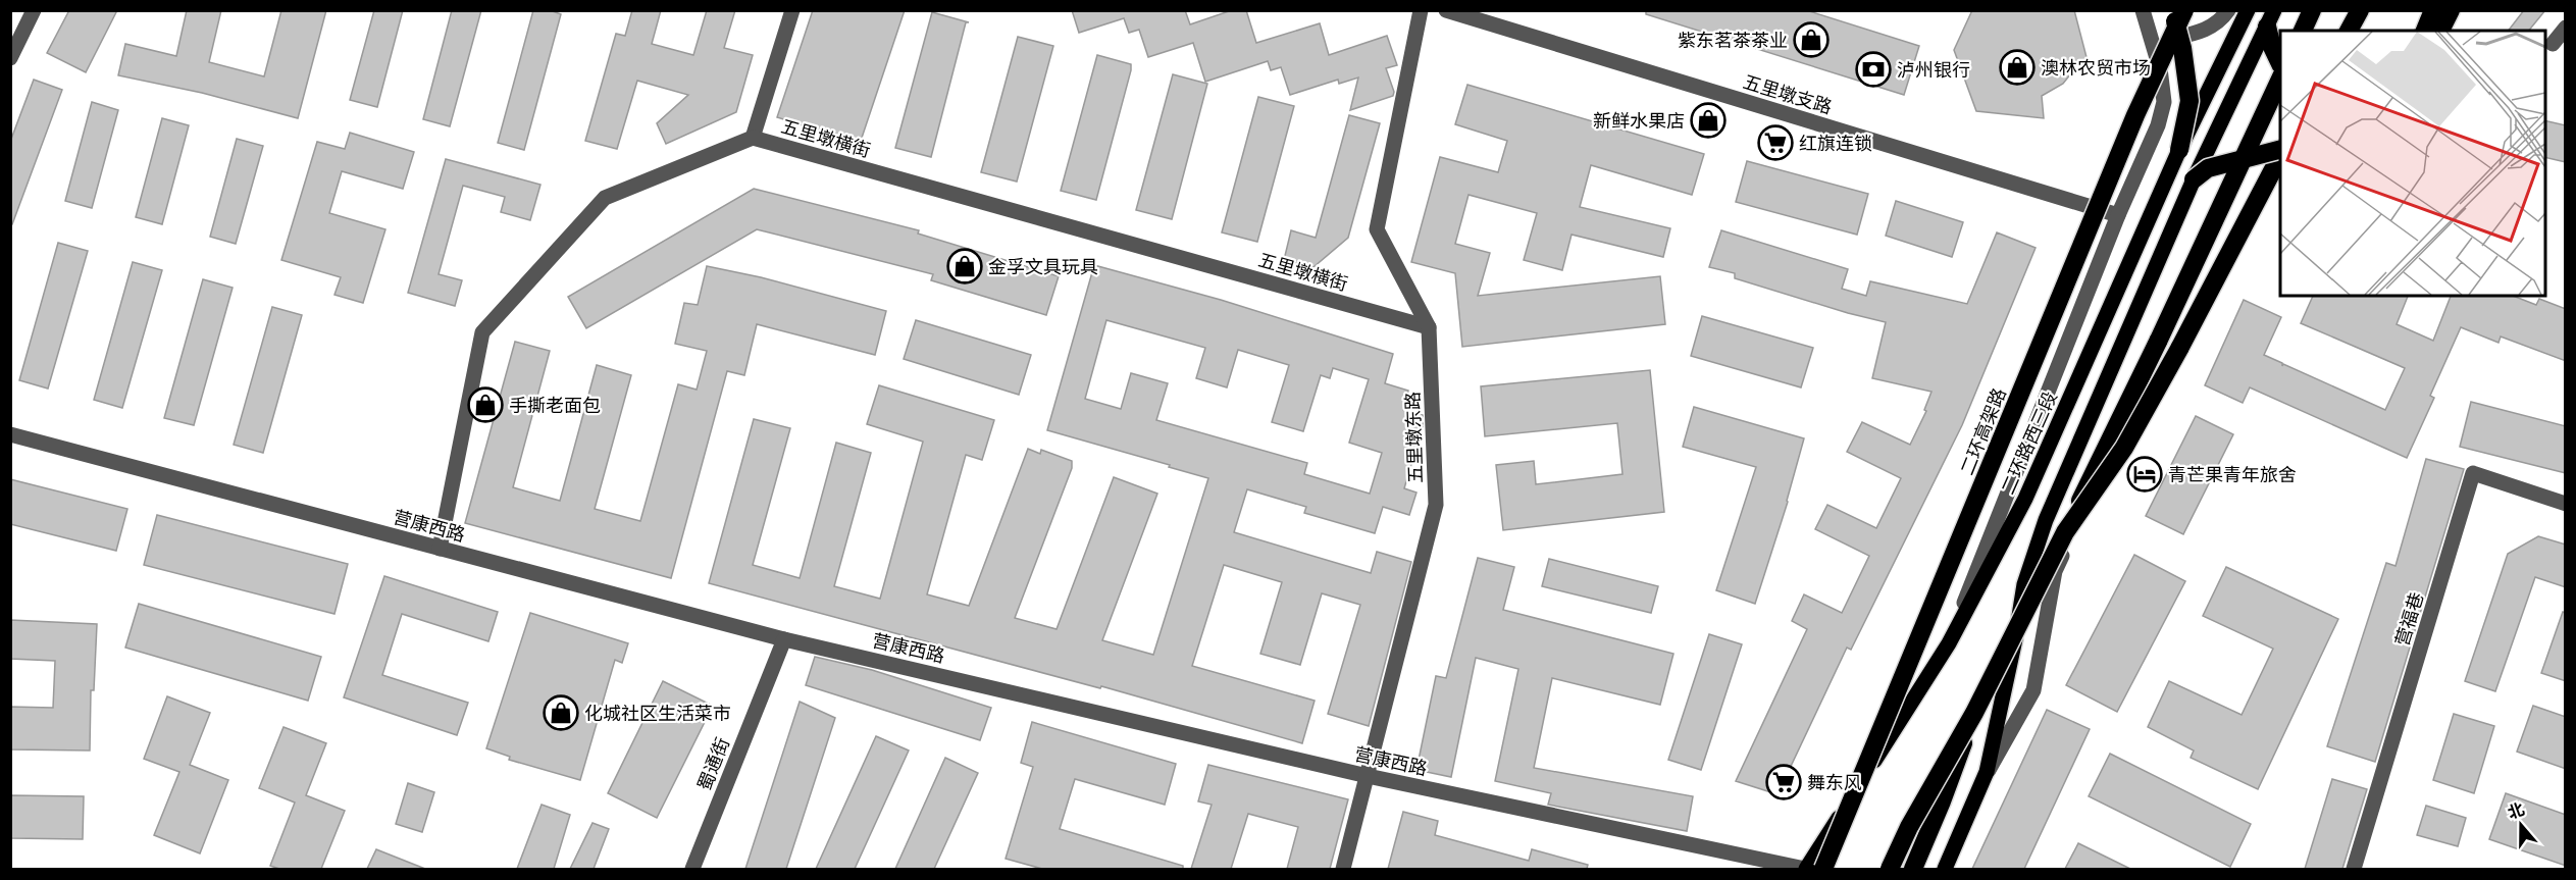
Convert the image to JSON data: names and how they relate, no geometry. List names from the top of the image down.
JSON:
{
  "streets": {
    "highway": ["二环高架路"],
    "main road": ["二环路西三段"],
    "street": [
      "五里墩支路",
      "五里墩横街",
      "五里墩东路",
      "营康西路",
      "营福巷",
      "蜀通街"
    ]
  },
  "crossings": [
    ["五里墩横街", "五里墩东路"],
    ["五里墩横街", "营康西路"],
    ["五里墩东路", "营康西路"],
    ["二环路西三段", "营康西路"],
    ["营康西路", "蜀通街"]
  ],
  "places": {
    "shop": [
      "紫东茗茶茶业",
      "澳林农贸市场",
      "新鲜水果店",
      "金孚文具玩具",
      "手撕老面包",
      "化城社区生活菜市"
    ],
    "bank": ["泸州银行"],
    "supermarket": ["红旗连锁", "舞东风"],
    "hotel": ["青芒果青年旅舍"]
  },
  "north": "top"
}
